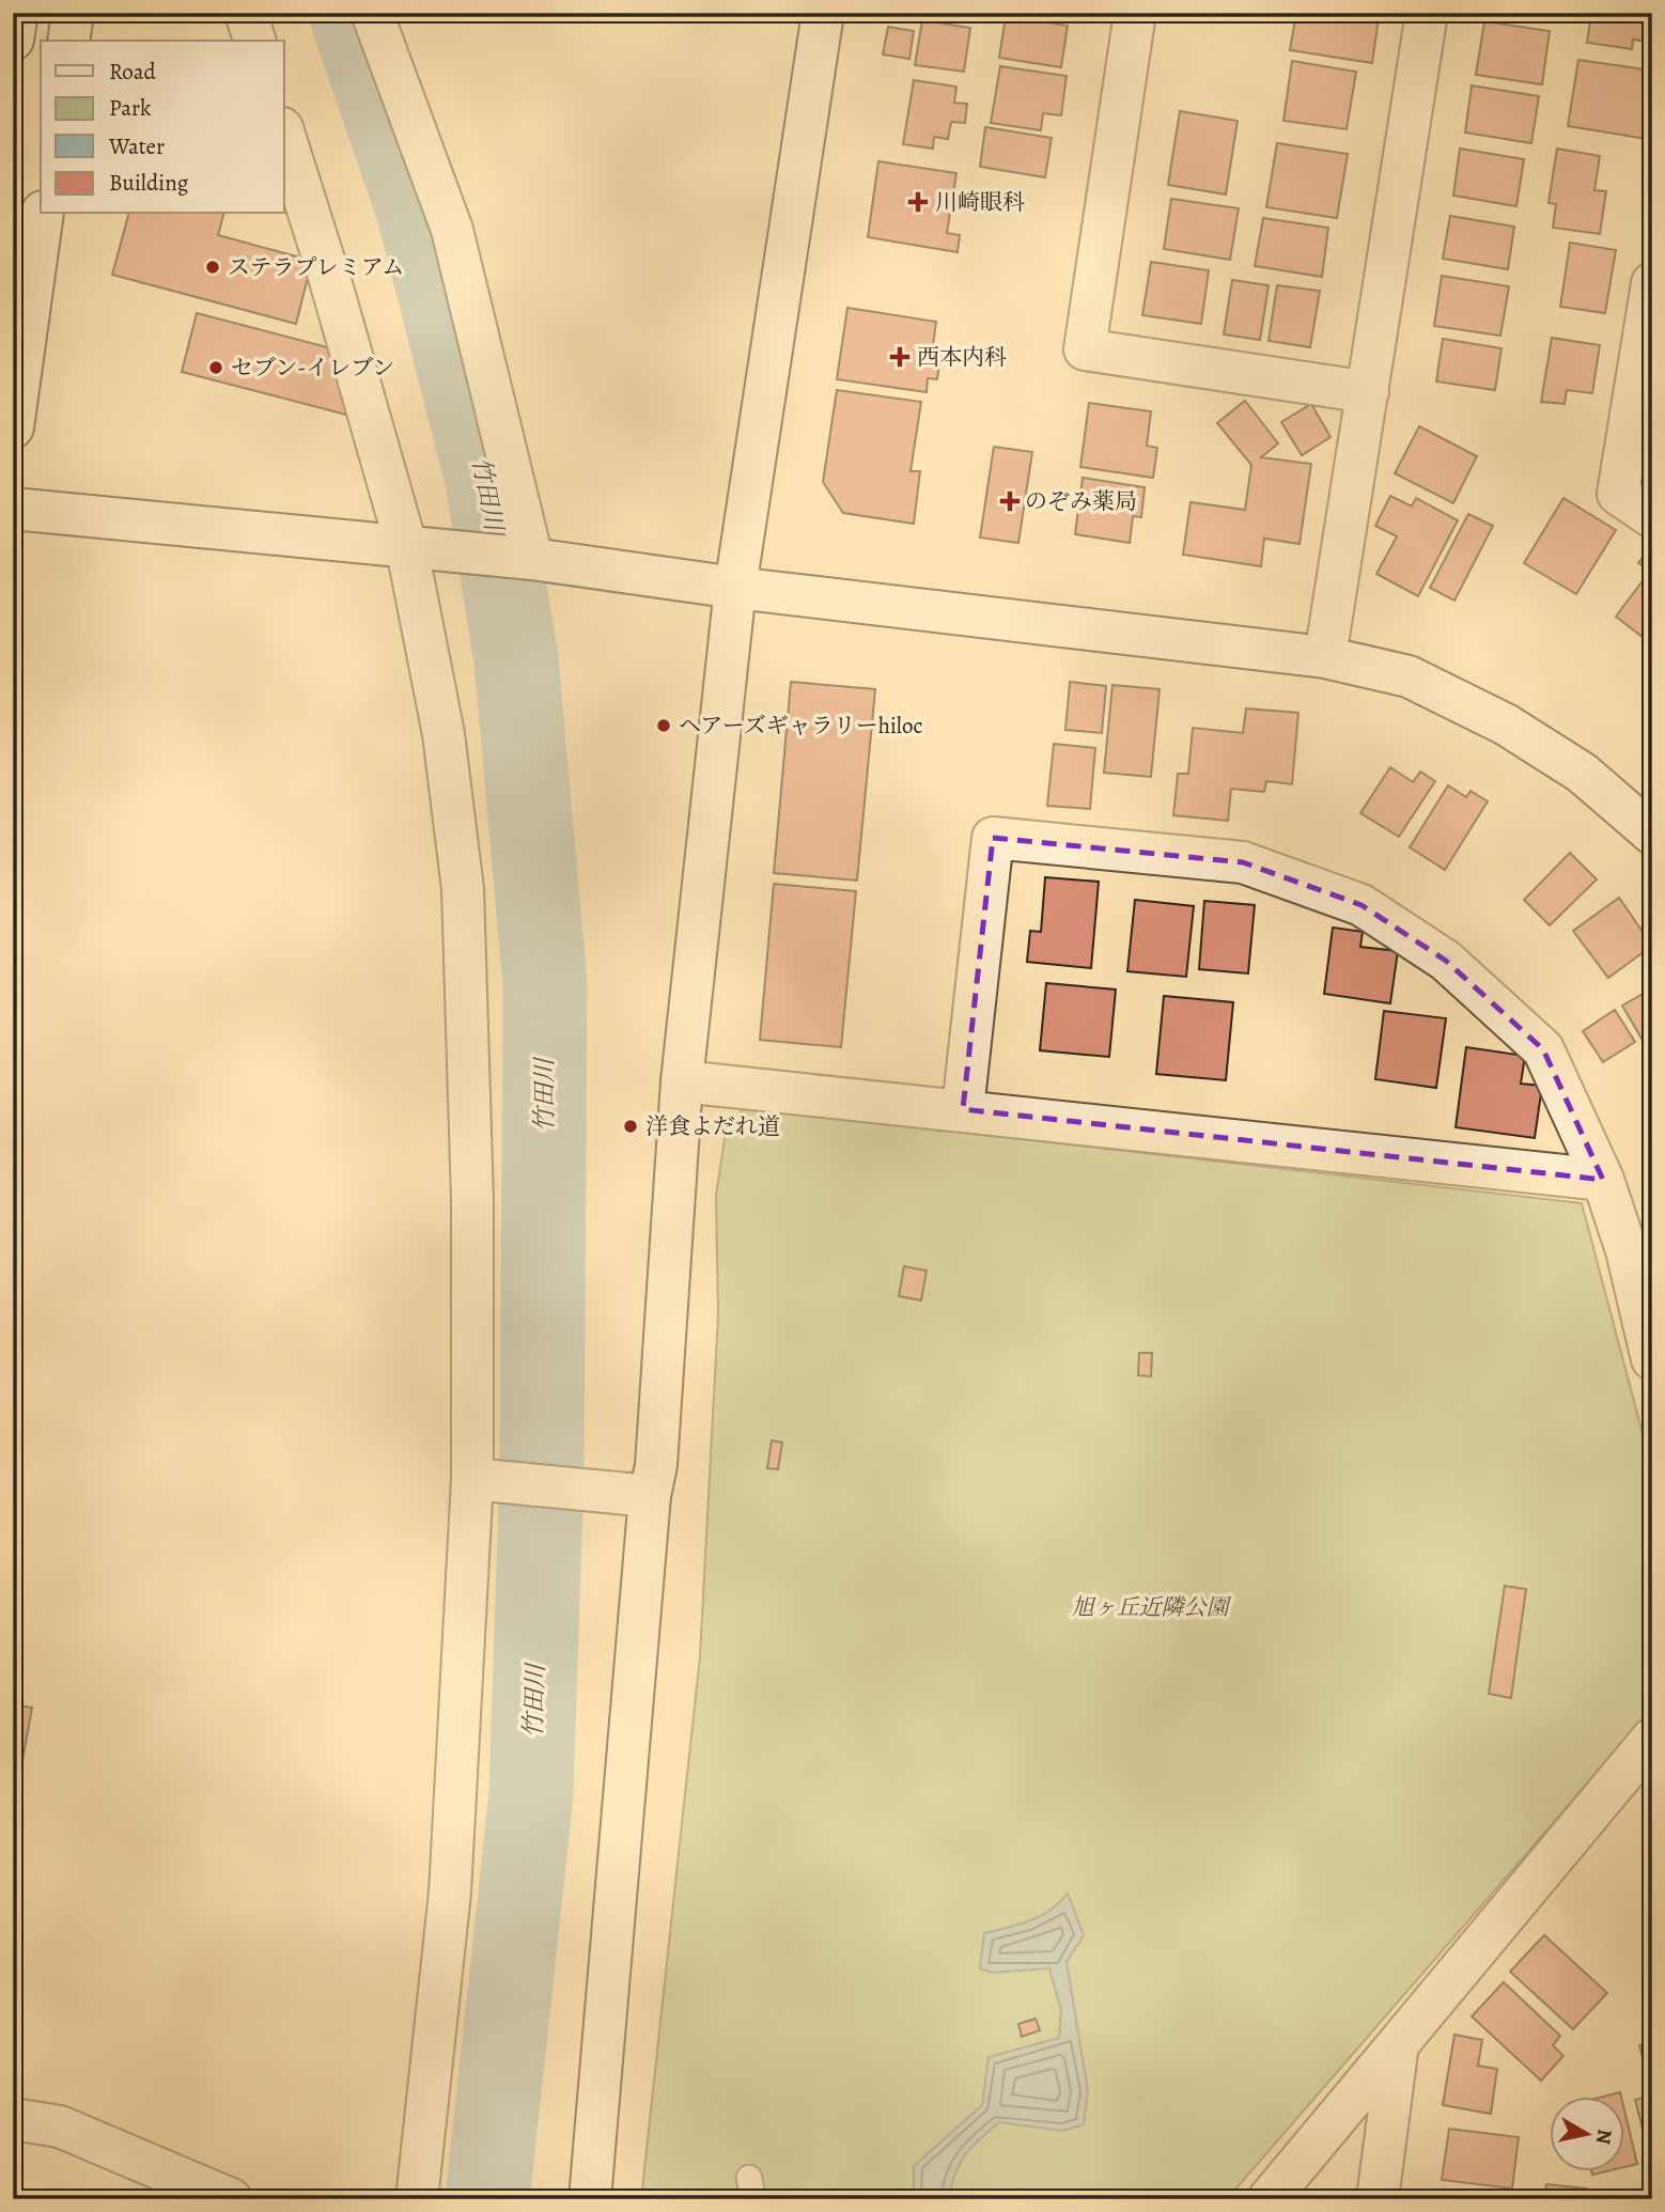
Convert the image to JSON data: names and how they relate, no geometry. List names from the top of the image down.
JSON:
{
  "water": ["竹田川"],
  "parks": ["旭ヶ丘近隣公園"],
  "places": {
    "health": ["川崎眼科", "西本内科", "のぞみ薬局"],
    "other": [
      "ステラプレミアム",
      "セブン-イレブン",
      "ヘアーズギャラリーhiloc",
      "洋食よだれ道"
    ]
  },
  "legend": [
    "Road",
    "Park",
    "Water",
    "Building"
  ],
  "north": "right"
}
